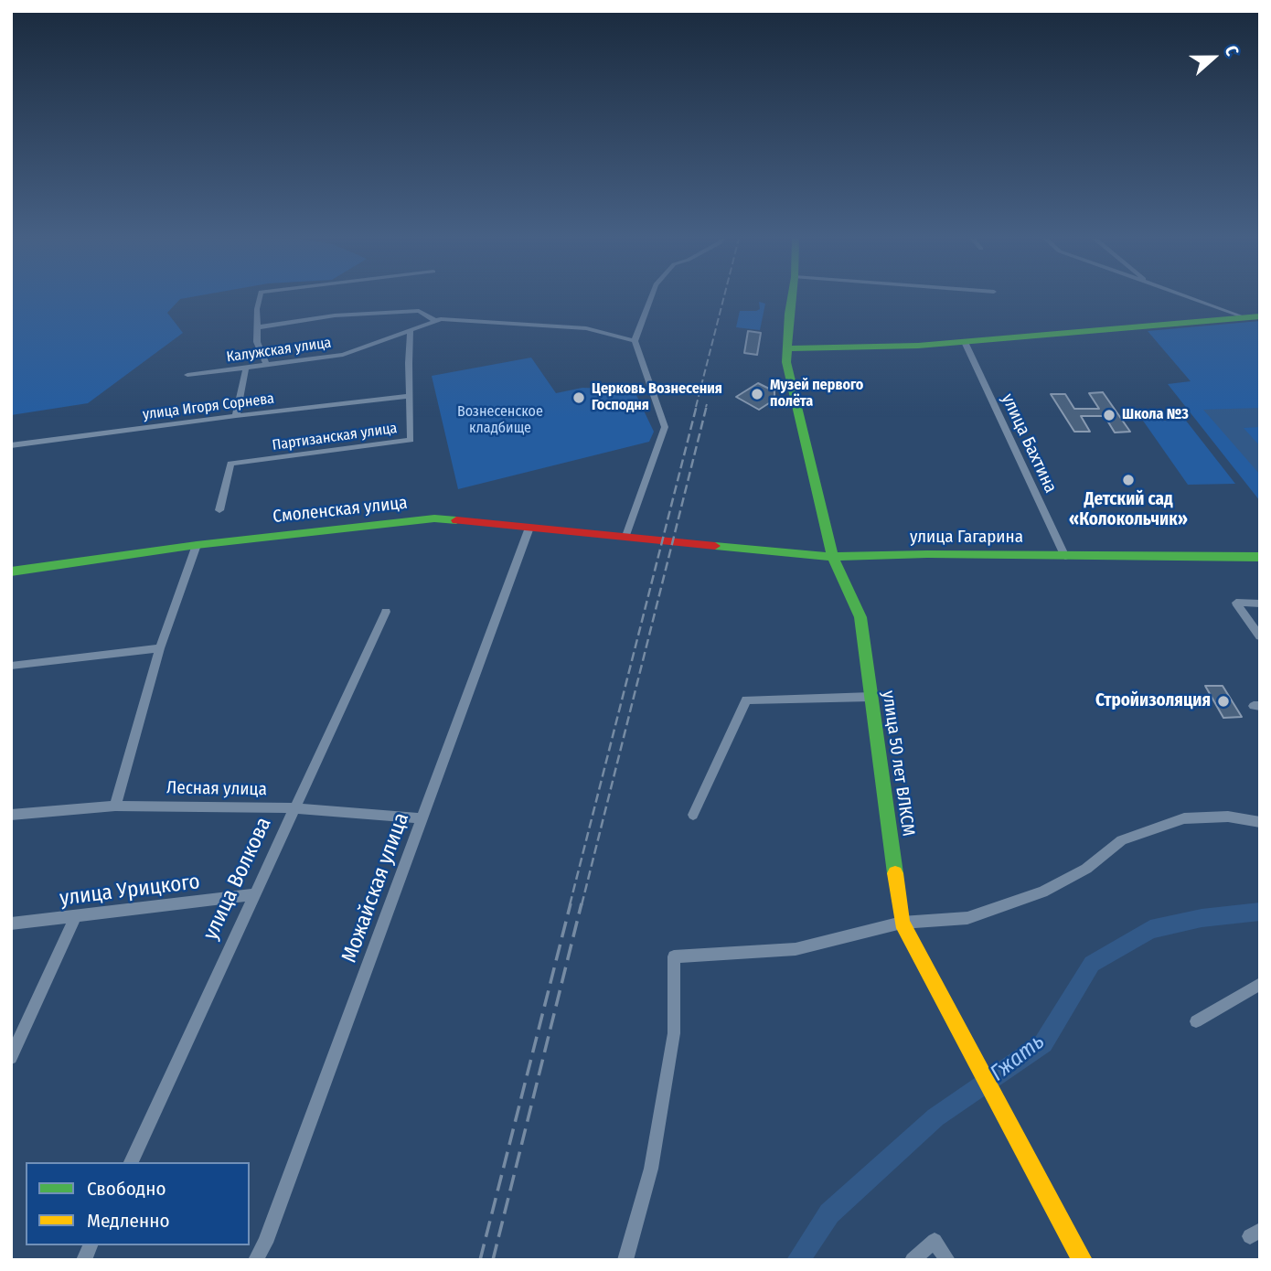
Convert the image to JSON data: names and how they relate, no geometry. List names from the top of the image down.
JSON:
{
  "streets": {
    "main road": ["Смоленская улица", "улица Гагарина", "улица 50 лет ВЛКСМ"],
    "street": [
      "Калужская улица",
      "улица Игоря Сорнева",
      "Партизанская улица",
      "улица Бахтина",
      "Лесная улица",
      "улица Волкова",
      "Можайская улица",
      "улица Урицкого"
    ]
  },
  "crossings": [
    ["Калужская улица", "Партизанская улица"],
    ["улица Игоря Сорнева", "Партизанская улица"],
    ["улица Бахтина", "улица Гагарина"],
    ["Смоленская улица", "улица Гагарина"],
    ["Смоленская улица", "Можайская улица"],
    ["улица Гагарина", "улица 50 лет ВЛКСМ"],
    ["Лесная улица", "улица Волкова"],
    ["Лесная улица", "Можайская улица"],
    ["улица Волкова", "улица Урицкого"]
  ],
  "water": ["Гжать"],
  "parks": ["Вознесенское кладбище"],
  "places": [
    "Музей первого полёта",
    "Церковь Вознесения Господня",
    "Школа №3",
    "Детский сад «Колокольчик»",
    "Стройизоляция"
  ],
  "legend": ["Свободно", "Медленно"],
  "north": "right"
}
